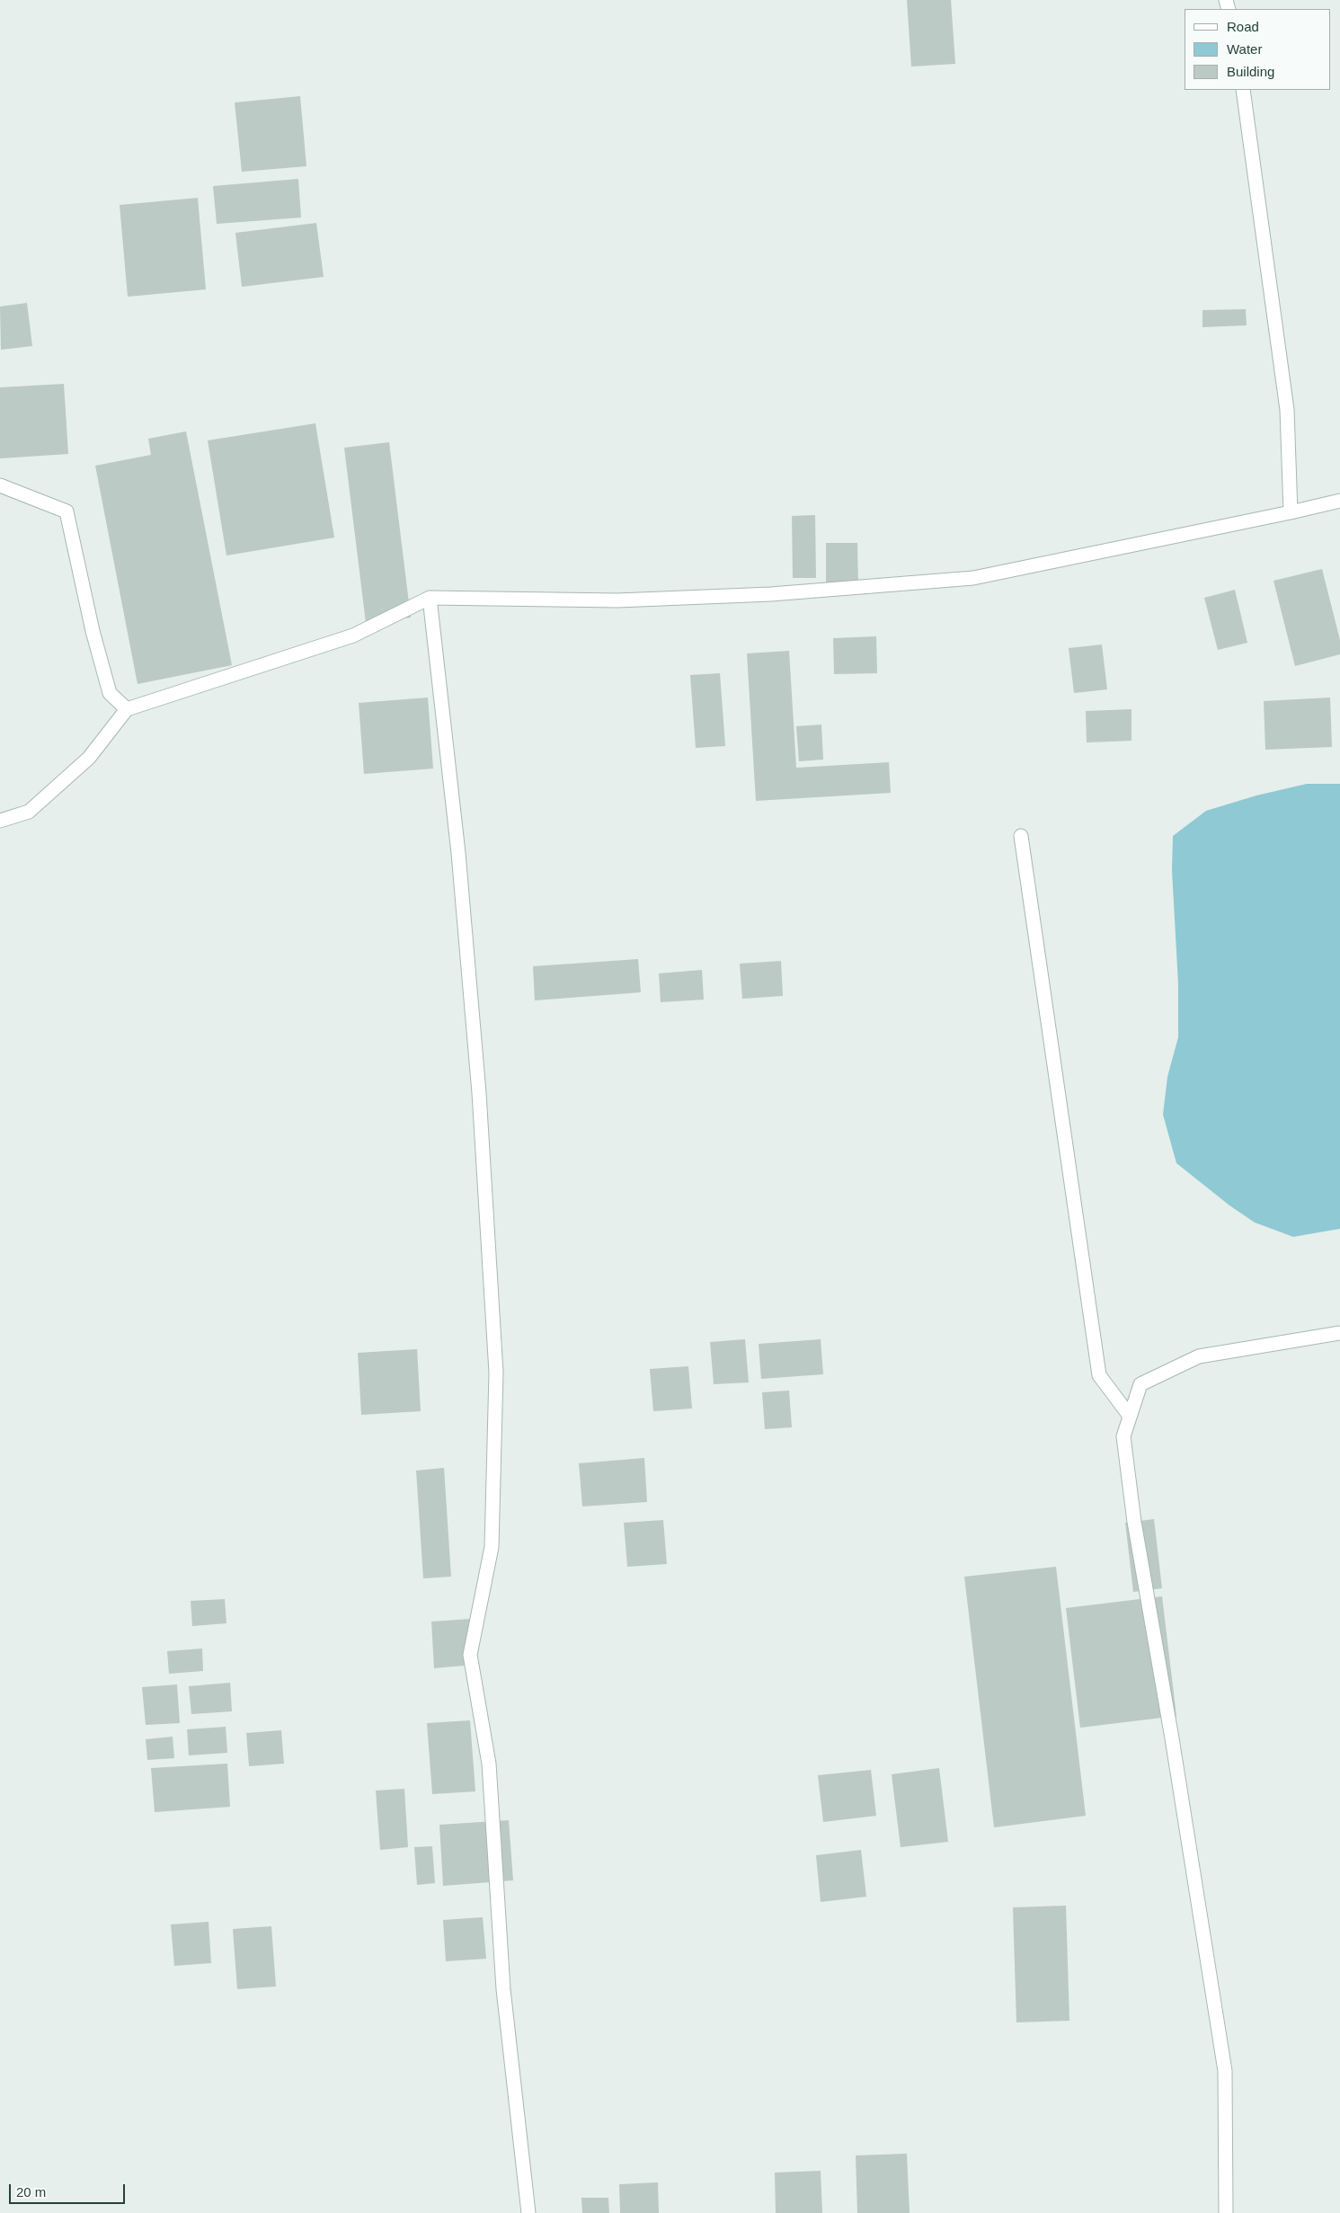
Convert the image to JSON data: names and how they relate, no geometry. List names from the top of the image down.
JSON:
{
  "legend": ["Road", "Water", "Building"],
  "scale_bar": "20 m"
}
